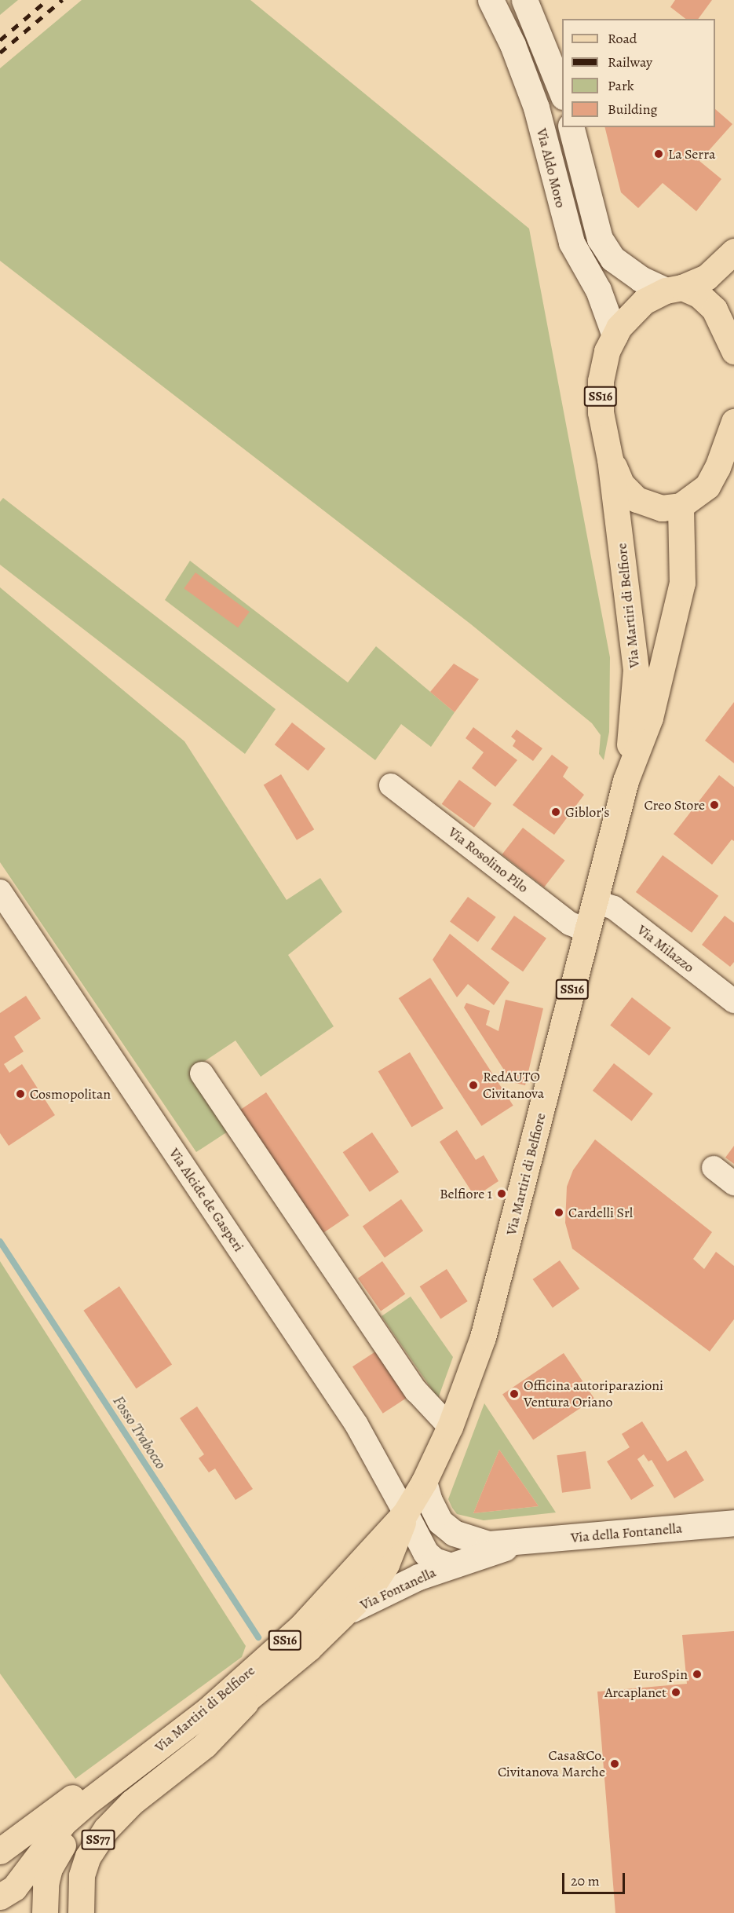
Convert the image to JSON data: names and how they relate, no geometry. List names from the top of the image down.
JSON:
{
  "streets": {
    "main road": ["SS16", "Via Martiri di Belfiore", "SS77"],
    "street": [
      "Via Aldo Moro",
      "Via Rosolino Pilo",
      "Via Milazzo",
      "Via Alcide de Gasperi",
      "Via della Fontanella",
      "Via Fontanella"
    ]
  },
  "crossings": [
    ["Via Aldo Moro", "SS16"],
    ["Via Aldo Moro", "Via Martiri di Belfiore"],
    ["SS16", "Via Martiri di Belfiore"],
    ["Via Martiri di Belfiore", "Via Rosolino Pilo"],
    ["Via Martiri di Belfiore", "Via Milazzo"],
    ["Via Martiri di Belfiore", "Via Alcide de Gasperi"],
    ["Via Martiri di Belfiore", "Via Fontanella"],
    ["Via Martiri di Belfiore", "SS77"],
    ["Via Alcide de Gasperi", "Via Fontanella"],
    ["Via della Fontanella", "Via Fontanella"]
  ],
  "water": ["Fosso Trabocco"],
  "places": [
    "La Serra",
    "Creo Store",
    "Giblor's",
    "RedAUTO Civitanova",
    "Cosmopolitan",
    "Belfiore 1",
    "Cardelli Srl",
    "Officina autoriparazioni Ventura Oriano",
    "EuroSpin",
    "Arcaplanet",
    "Casa&Co. Civitanova Marche"
  ],
  "legend": [
    "Road",
    "Railway",
    "Park",
    "Building"
  ],
  "scale_bar": "20 m"
}
